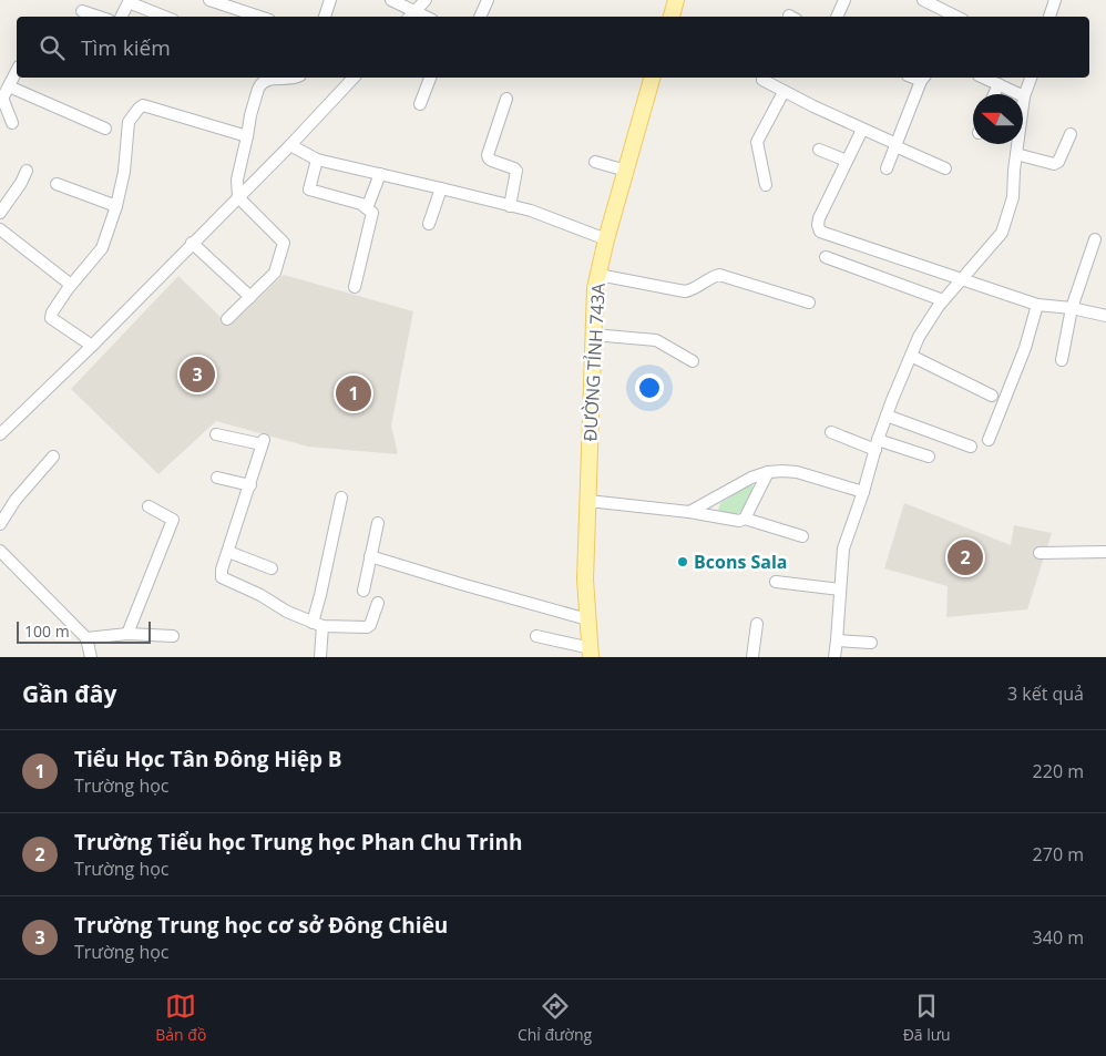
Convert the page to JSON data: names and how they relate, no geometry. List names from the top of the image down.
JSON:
{
  "streets": {
    "main road": ["ĐƯỜNG TỈNH 743A"]
  },
  "places": ["Bcons Sala"],
  "scale_bar": "100 m",
  "north": "left",
  "page": {
    "search": "Tìm kiếm",
    "pins": ["3", "1", "2"],
    "scale": "100 m",
    "heading": ["Gần đây", "3 kết quả"],
    "list": [
      {
        "mark": "1",
        "name": "Tiểu Học Tân Đông Hiệp B",
        "note": "Trường học",
        "value": "220 m"
      },
      {
        "mark": "2",
        "name": "Trường Tiểu học Trung học Phan Chu Trinh",
        "note": "Trường học",
        "value": "270 m"
      },
      {
        "mark": "3",
        "name": "Trường Trung học cơ sở Đông Chiêu",
        "note": "Trường học",
        "value": "340 m"
      }
    ],
    "nav": ["Bản đồ", "Chỉ đường", "Đã lưu"]
  }
}
